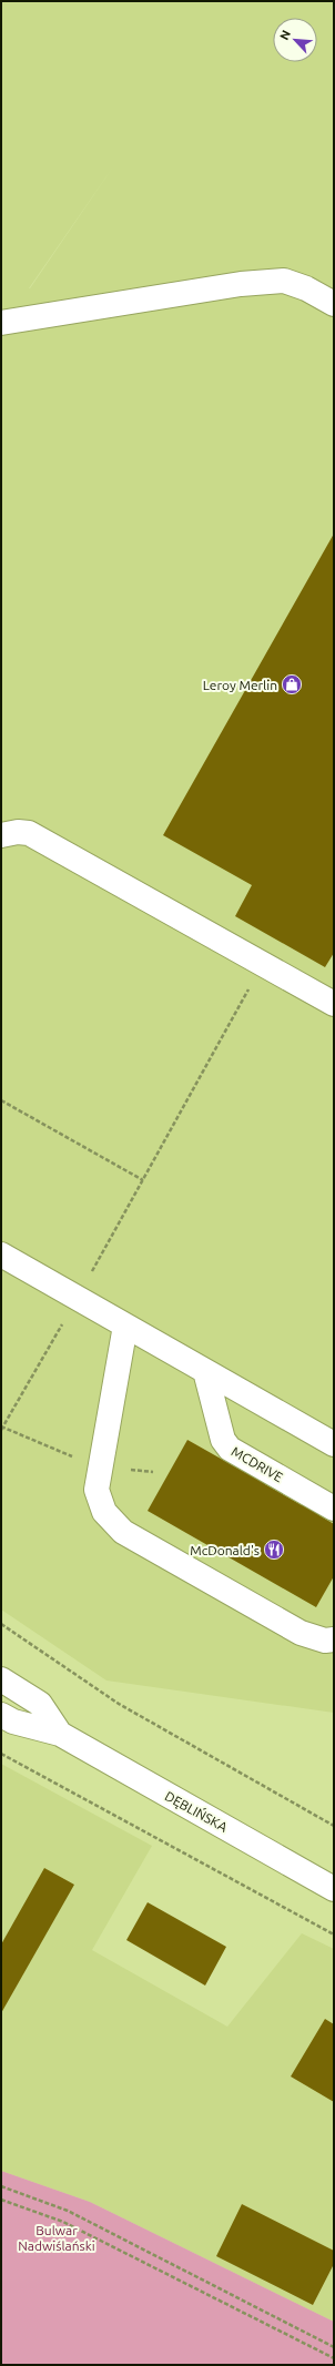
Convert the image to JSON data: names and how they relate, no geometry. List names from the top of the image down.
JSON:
{
  "streets": {
    "main road": ["MCDRIVE", "DĘBLIŃSKA"]
  },
  "parks": ["Bulwar Nadwiślański"],
  "places": {
    "shop": ["Leroy Merlin"],
    "restaurant": ["McDonald's"]
  },
  "north": "top left"
}
